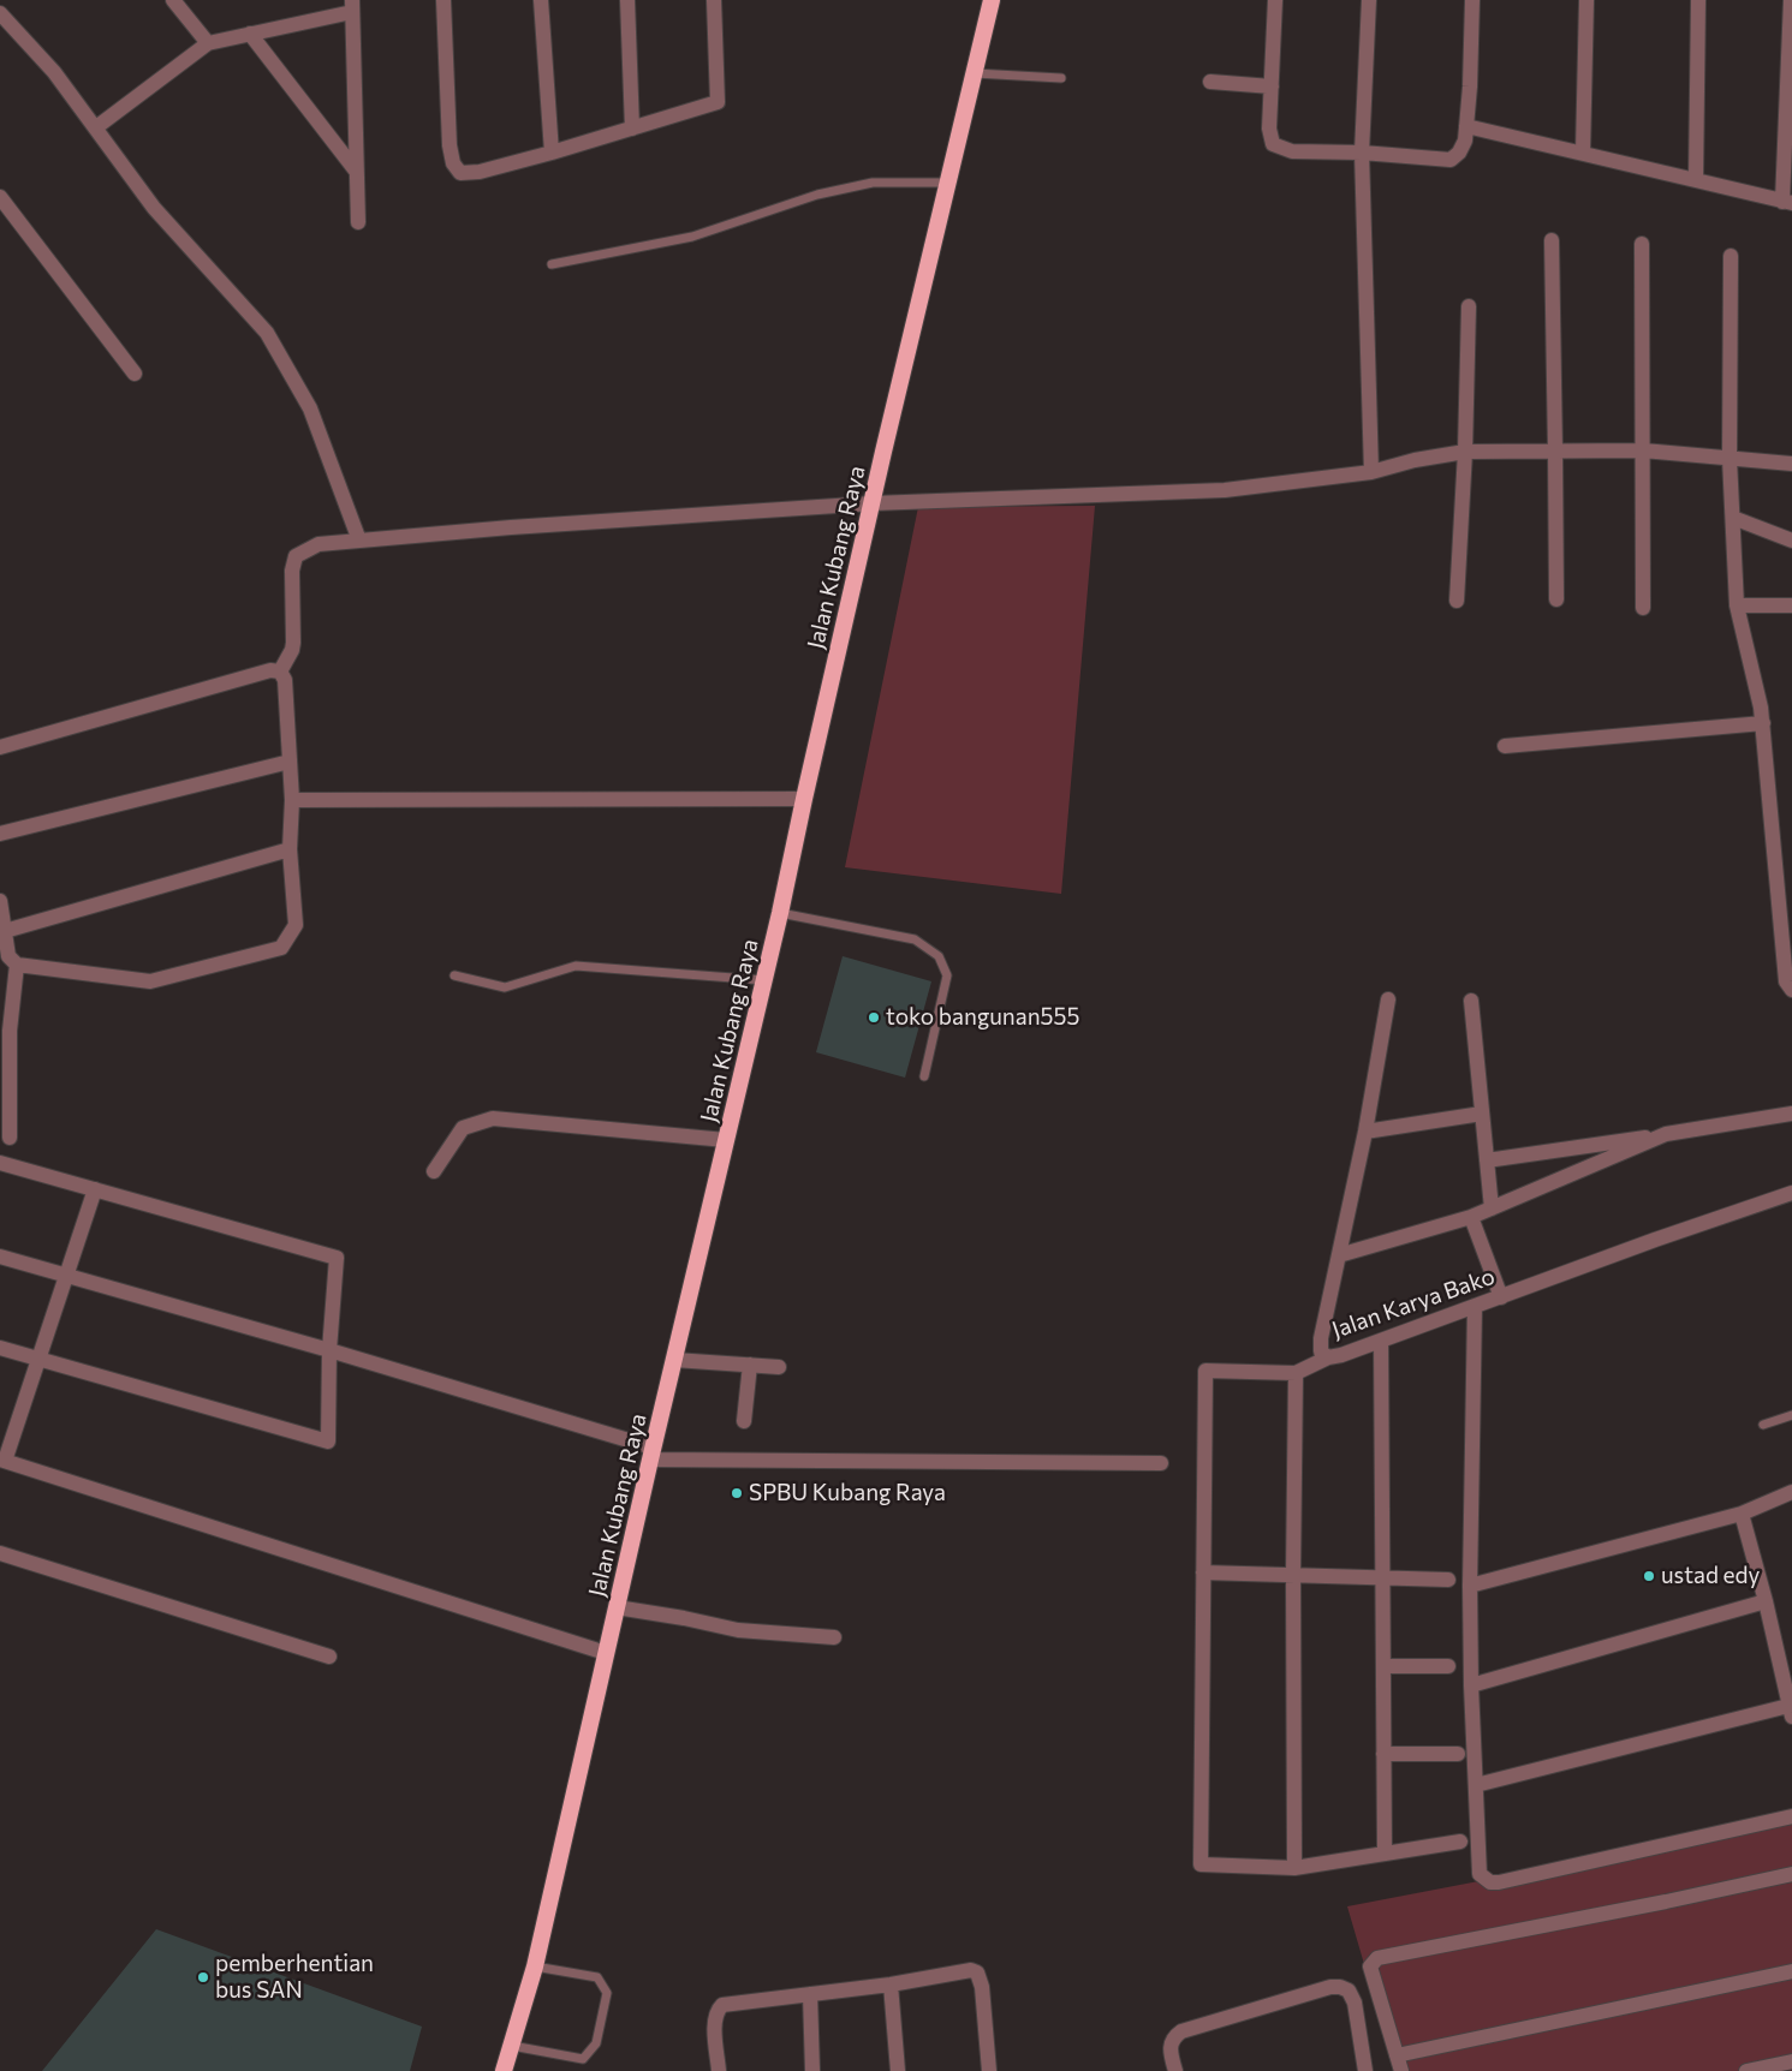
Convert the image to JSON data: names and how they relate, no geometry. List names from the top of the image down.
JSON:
{
  "streets": {
    "highway": ["Jalan Kubang Raya"],
    "street": ["Jalan Karya Bako"]
  },
  "places": [
    "toko bangunan555",
    "SPBU Kubang Raya",
    "ustad edy",
    "pemberhentian bus SAN"
  ]
}
